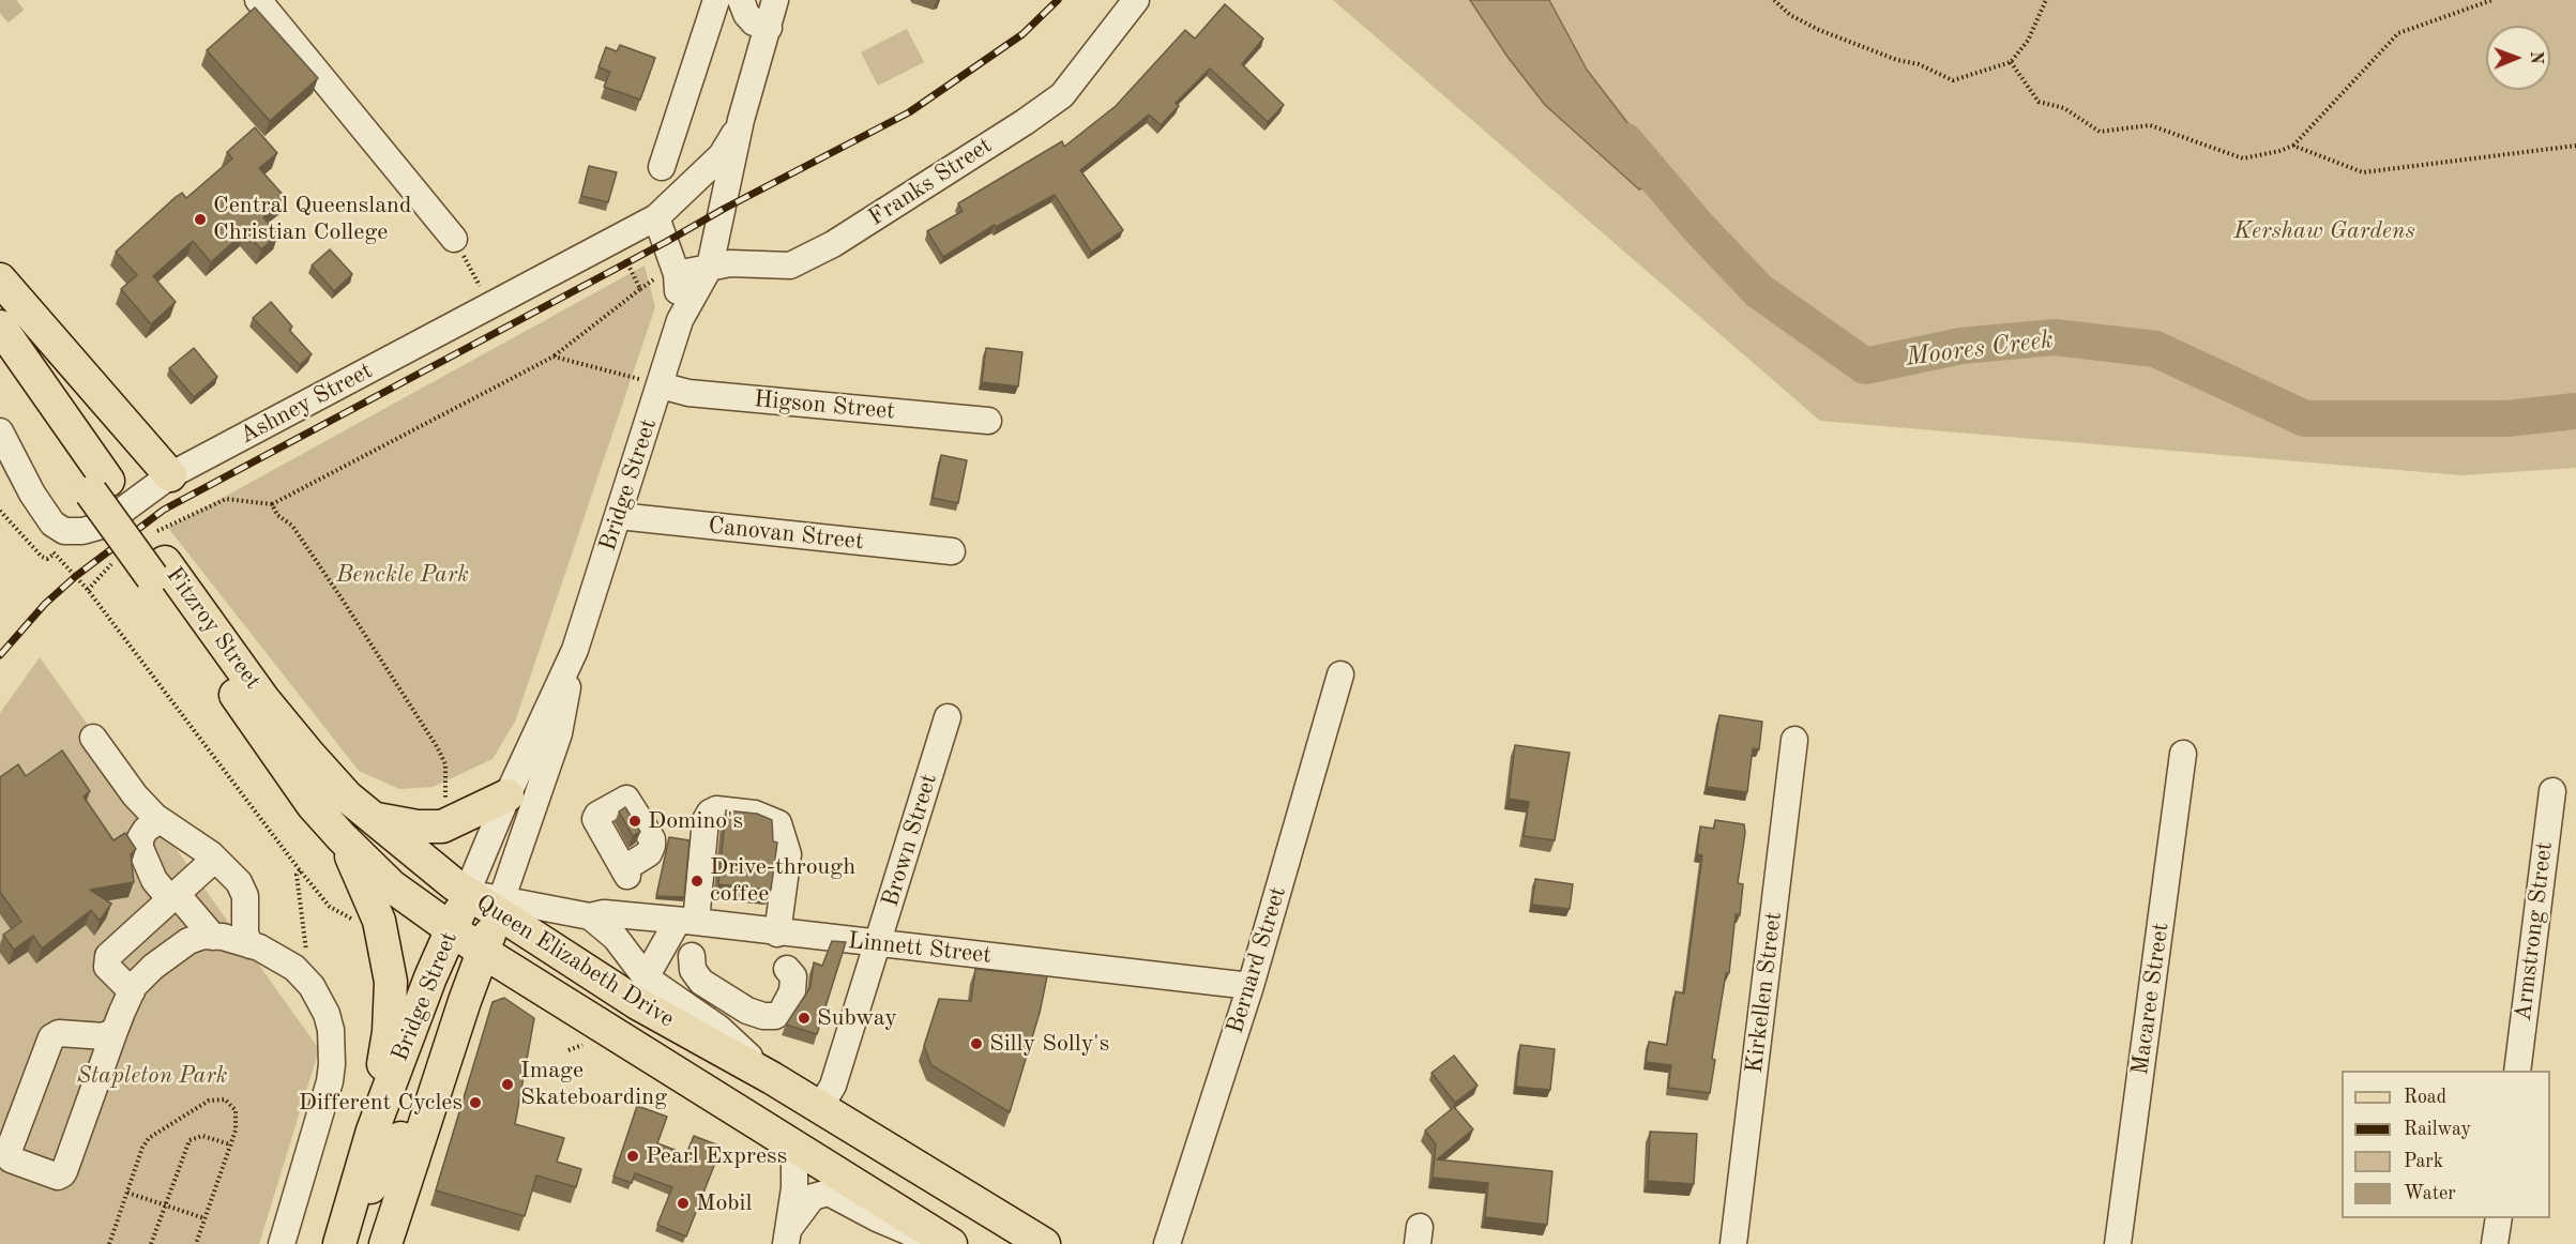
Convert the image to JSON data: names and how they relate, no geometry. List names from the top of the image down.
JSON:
{
  "streets": {
    "main road": ["Bridge Street", "Fitzroy Street", "Queen Elizabeth Drive"],
    "street": [
      "Franks Street",
      "Ashney Street",
      "Higson Street",
      "Canovan Street",
      "Brown Street",
      "Armstrong Street",
      "Linnett Street",
      "Bernard Street",
      "Kirkellen Street",
      "Macaree Street"
    ]
  },
  "crossings": [
    ["Franks Street", "Bridge Street"],
    ["Ashney Street", "Bridge Street"],
    ["Higson Street", "Bridge Street"],
    ["Bridge Street", "Canovan Street"],
    ["Bridge Street", "Fitzroy Street"],
    ["Bridge Street", "Queen Elizabeth Drive"],
    ["Fitzroy Street", "Queen Elizabeth Drive"],
    ["Brown Street", "Linnett Street"],
    ["Brown Street", "Queen Elizabeth Drive"],
    ["Linnett Street", "Bernard Street"],
    ["Linnett Street", "Queen Elizabeth Drive"]
  ],
  "water": ["Moores Creek"],
  "parks": ["Kershaw Gardens", "Benckle Park", "Stapleton Park"],
  "places": [
    "Central Queensland Christian College",
    "Domino's",
    "Drive-through coffee",
    "Subway",
    "Silly Solly's",
    "Image Skateboarding",
    "Different Cycles",
    "Pearl Express",
    "Mobil"
  ],
  "legend": [
    "Road",
    "Railway",
    "Park",
    "Water"
  ],
  "north": "right"
}
